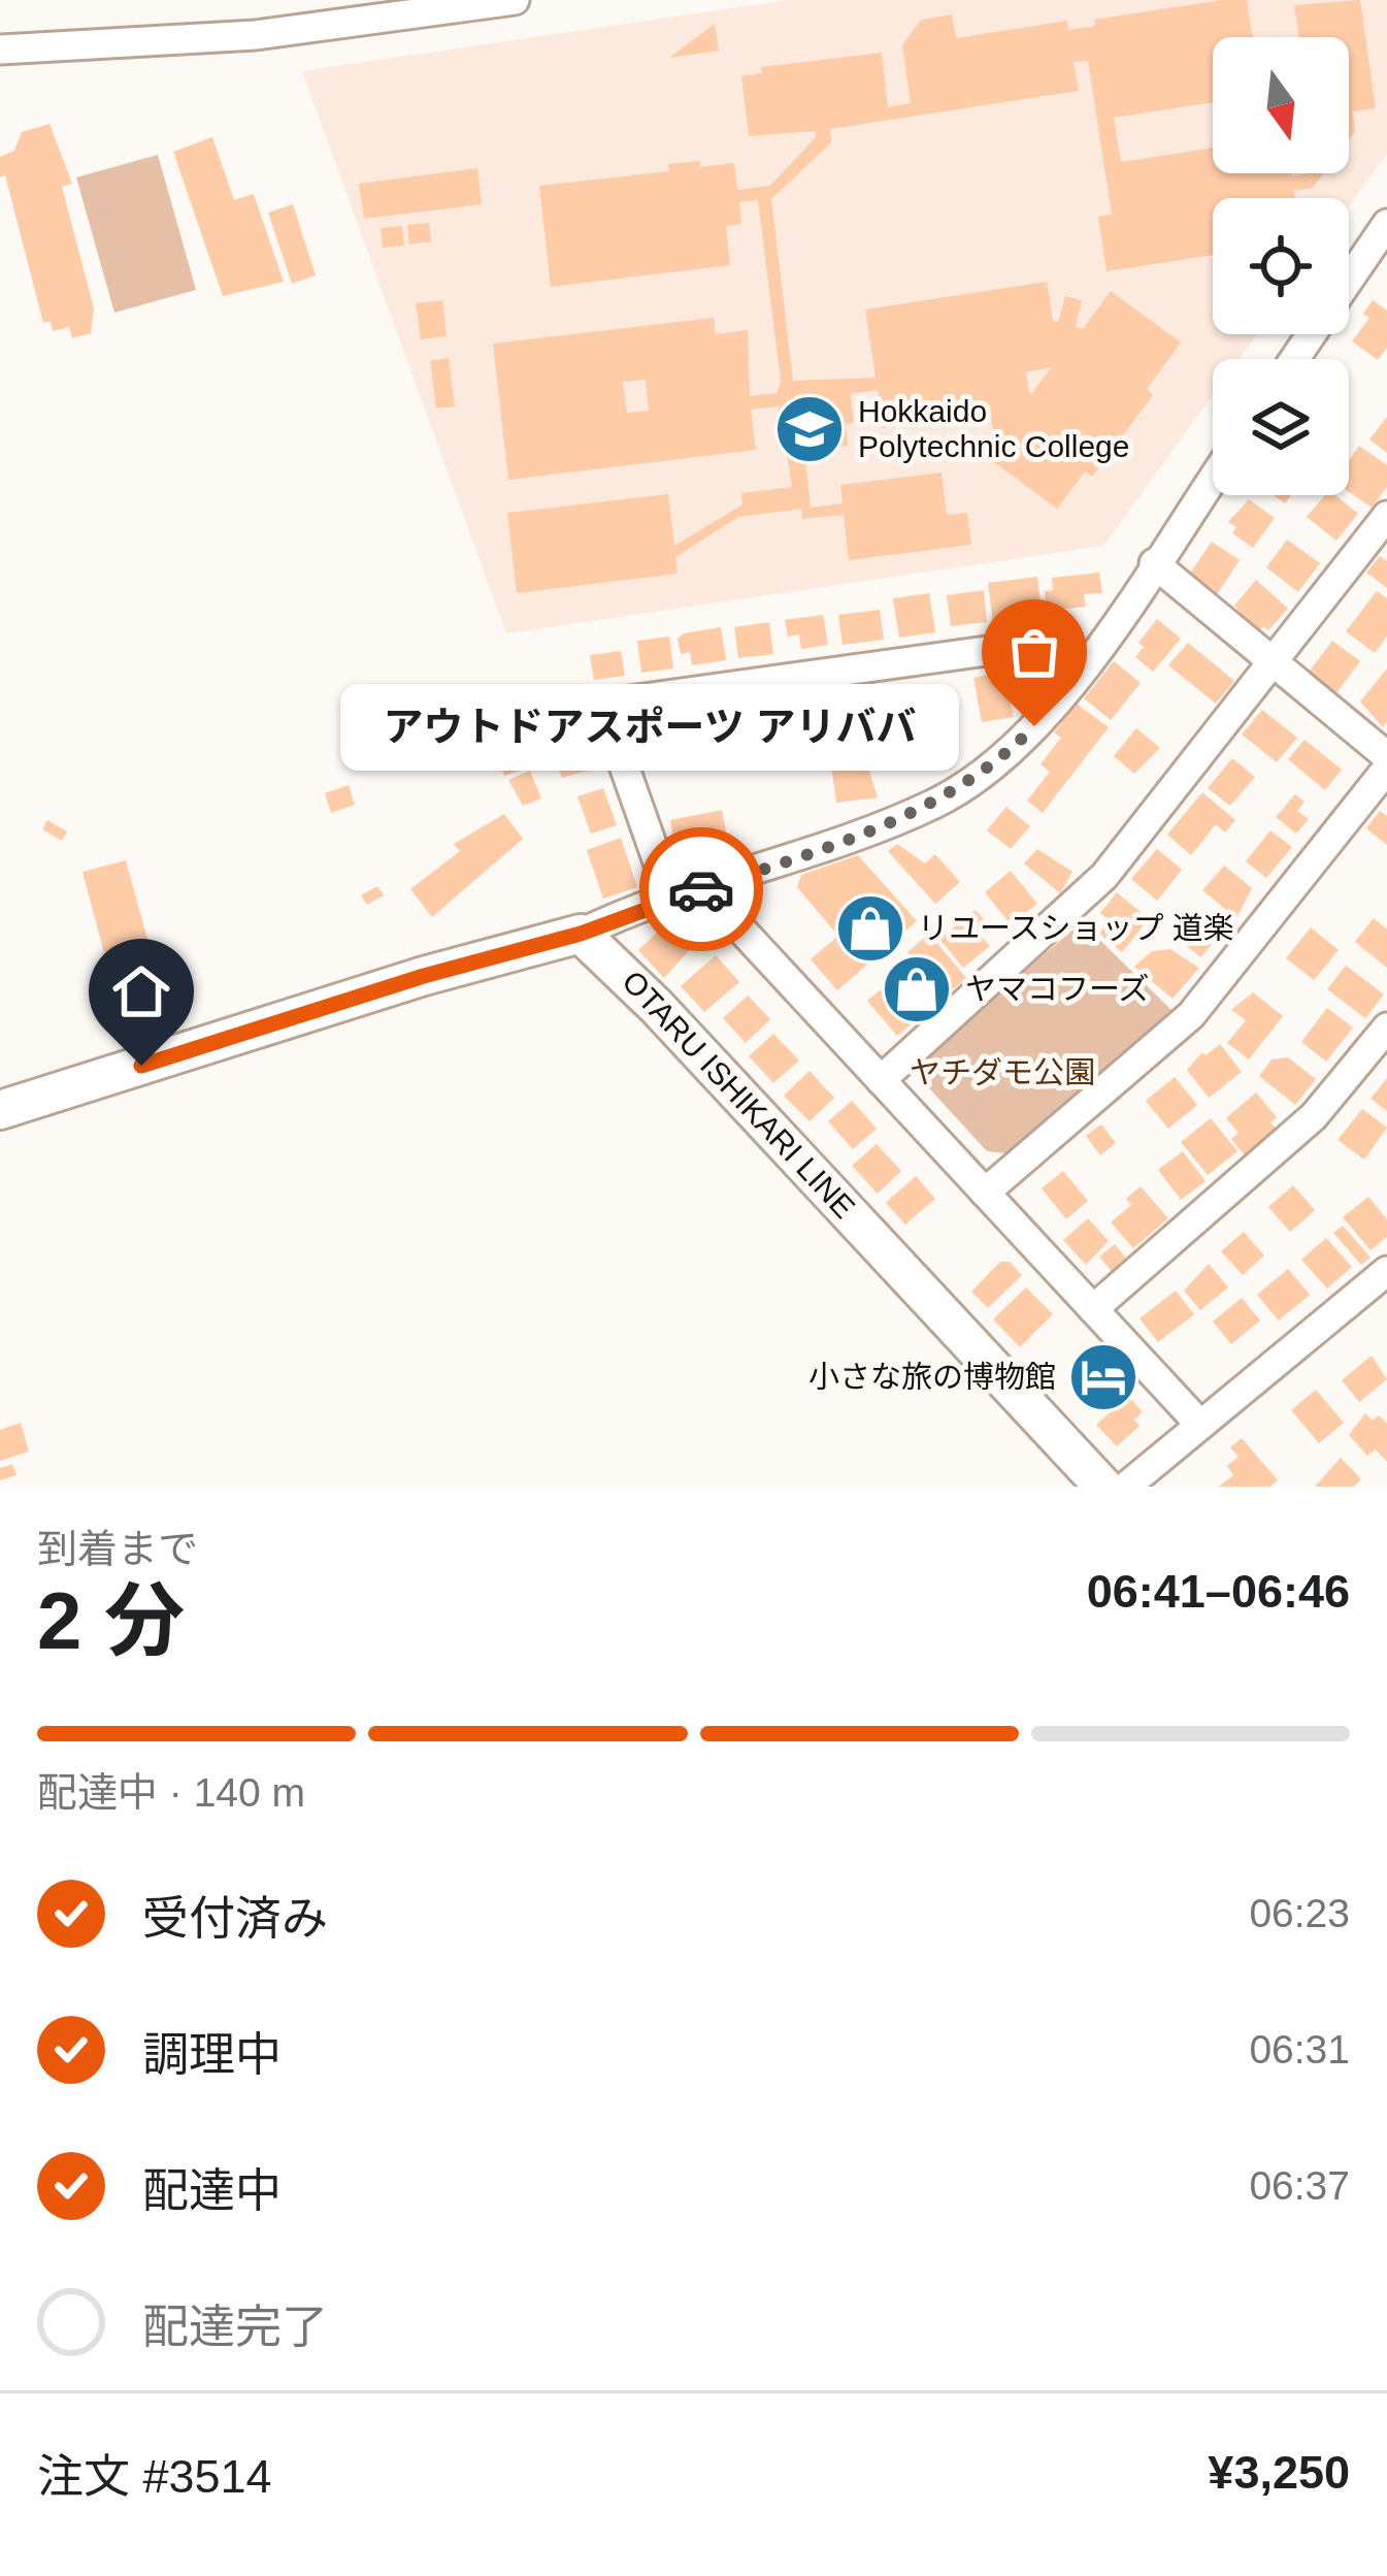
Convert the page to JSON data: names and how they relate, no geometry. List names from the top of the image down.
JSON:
{
  "streets": {
    "main road": ["OTARU ISHIKARI LINE"]
  },
  "parks": ["ヤチダモ公園"],
  "places": {
    "school or university": ["Hokkaido Polytechnic College"],
    "other": ["アウトドアスポーツ アリババ"],
    "shop": ["リユースショップ 道楽", "ヤマコフーズ"],
    "hotel": ["小さな旅の博物館"]
  },
  "north": "bottom",
  "page": {
    "bubble": "アウトドアスポーツ アリババ",
    "heading": ["2 分", "到着まで", "06:41–06:46"],
    "panel": ["注文 #3514", "¥3,250"],
    "bar": "配達中 · 140 m",
    "list": [
      ["受付済み", "06:23"],
      ["調理中", "06:31"],
      ["配達中", "06:37"],
      "配達完了"
    ]
  }
}
